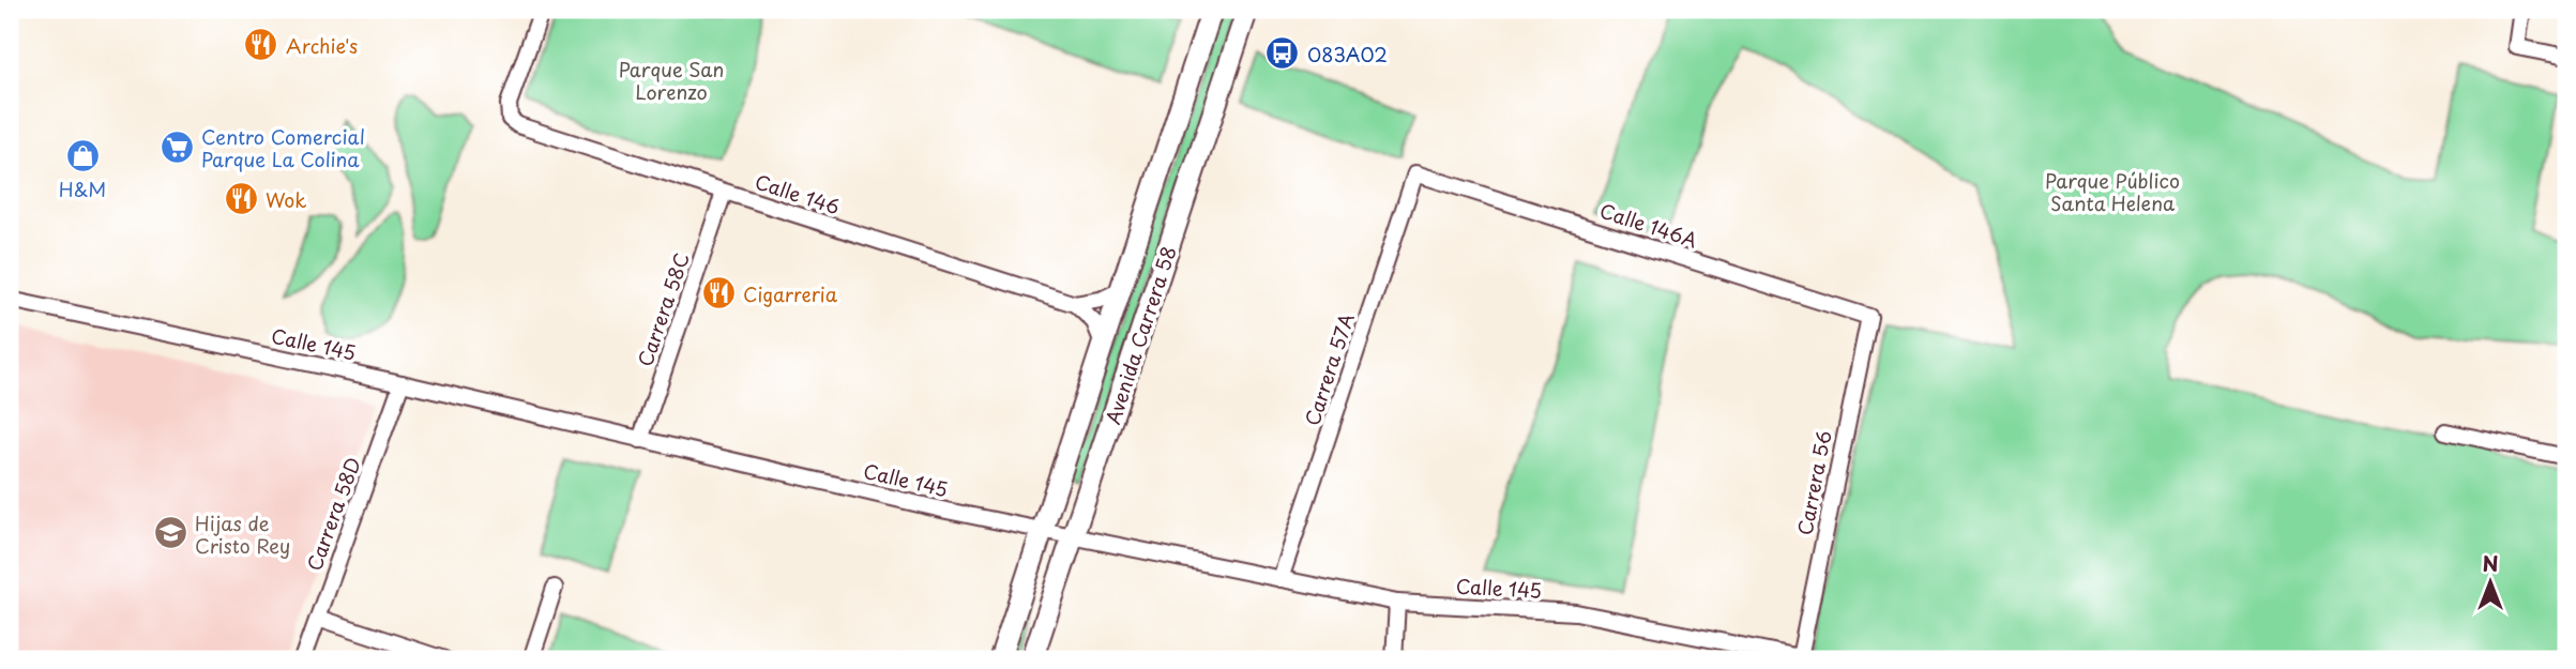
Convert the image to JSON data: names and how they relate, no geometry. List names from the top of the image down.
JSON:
{
  "streets": {
    "main road": ["Avenida Carrera 58"],
    "street": [
      "Calle 146",
      "Calle 146A",
      "Carrera 58C",
      "Calle 145",
      "Carrera 57A",
      "Carrera 56",
      "Carrera 58D"
    ]
  },
  "crossings": [
    ["Calle 146", "Carrera 58C"],
    ["Calle 146A", "Carrera 57A"],
    ["Calle 146A", "Carrera 56"],
    ["Carrera 58C", "Calle 145"],
    ["Avenida Carrera 58", "Calle 145"],
    ["Calle 145", "Carrera 57A"],
    ["Calle 145", "Carrera 56"],
    ["Calle 145", "Carrera 58D"]
  ],
  "parks": ["Parque San Lorenzo", "Parque Público Santa Helena"],
  "places": {
    "restaurant": ["Archie's", "Wok", "Cigarreria"],
    "bus stop": ["083A02"],
    "supermarket": ["Centro Comercial Parque La Colina"],
    "shop": ["H&M"],
    "school or university": ["Hijas de Cristo Rey"]
  },
  "north": "top"
}
